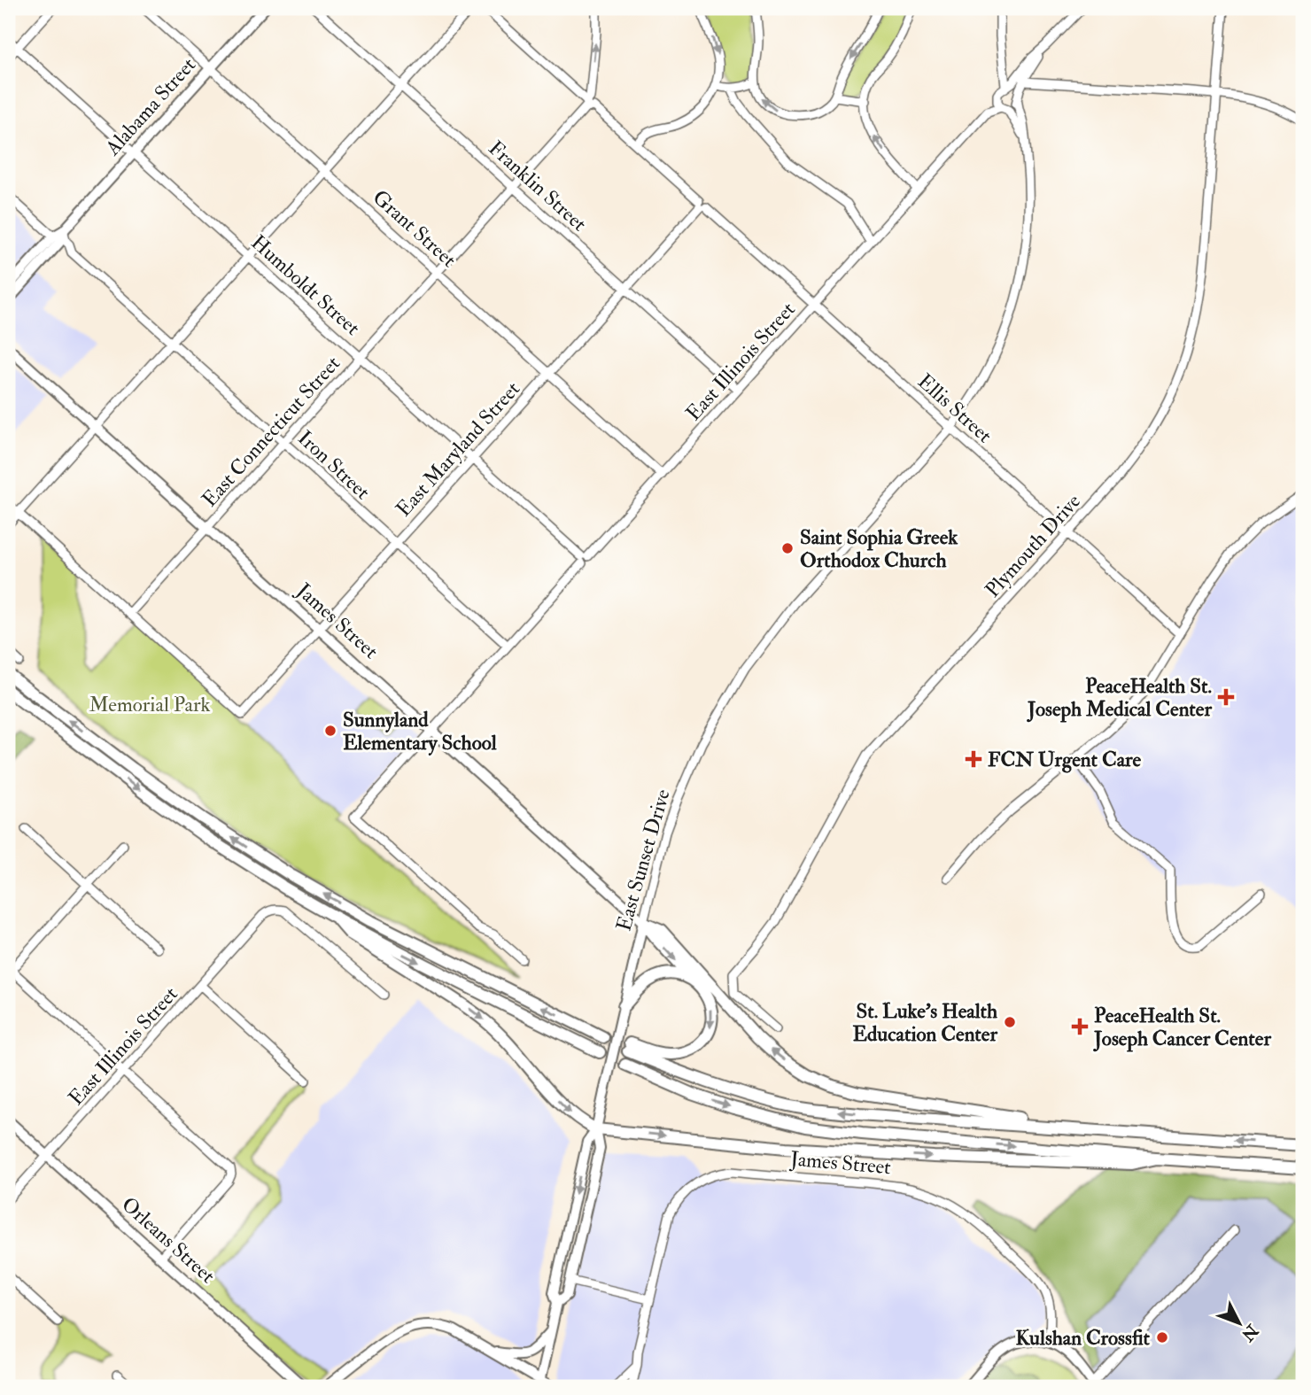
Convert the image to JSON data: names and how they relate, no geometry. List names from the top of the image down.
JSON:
{
  "streets": {
    "main road": [
      "Alabama Street",
      "James Street",
      "East Sunset Drive",
      "Orleans Street"
    ],
    "street": [
      "Franklin Street",
      "Grant Street",
      "Humboldt Street",
      "East Illinois Street",
      "Ellis Street",
      "East Connecticut Street",
      "East Maryland Street",
      "Iron Street",
      "Plymouth Drive"
    ]
  },
  "crossings": [
    ["Alabama Street", "Grant Street"],
    ["Alabama Street", "Humboldt Street"],
    ["Alabama Street", "Iron Street"],
    ["Franklin Street", "East Illinois Street"],
    ["Franklin Street", "East Connecticut Street"],
    ["Franklin Street", "East Maryland Street"],
    ["Grant Street", "East Illinois Street"],
    ["Grant Street", "East Connecticut Street"],
    ["Grant Street", "East Maryland Street"],
    ["Humboldt Street", "East Illinois Street"],
    ["Humboldt Street", "East Connecticut Street"],
    ["Humboldt Street", "East Maryland Street"],
    ["East Illinois Street", "Ellis Street"],
    ["East Illinois Street", "Iron Street"],
    ["East Illinois Street", "James Street"],
    ["East Illinois Street", "Orleans Street"],
    ["Ellis Street", "East Connecticut Street"],
    ["Ellis Street", "East Maryland Street"],
    ["Ellis Street", "Plymouth Drive"],
    ["Ellis Street", "East Sunset Drive"],
    ["East Connecticut Street", "East Maryland Street"],
    ["East Connecticut Street", "Iron Street"],
    ["East Connecticut Street", "James Street"],
    ["East Maryland Street", "Iron Street"],
    ["East Maryland Street", "James Street"],
    ["James Street", "East Sunset Drive"]
  ],
  "parks": ["Memorial Park"],
  "places": {
    "other": [
      "Saint Sophia Greek Orthodox Church",
      "Sunnyland Elementary School",
      "St. Luke's Health Education Center",
      "Kulshan Crossfit"
    ],
    "health": ["PeaceHealth St. Joseph Medical Center", "FCN Urgent Care", "PeaceHealth St. Joseph Cancer Center"]
  },
  "north": "bottom right"
}
